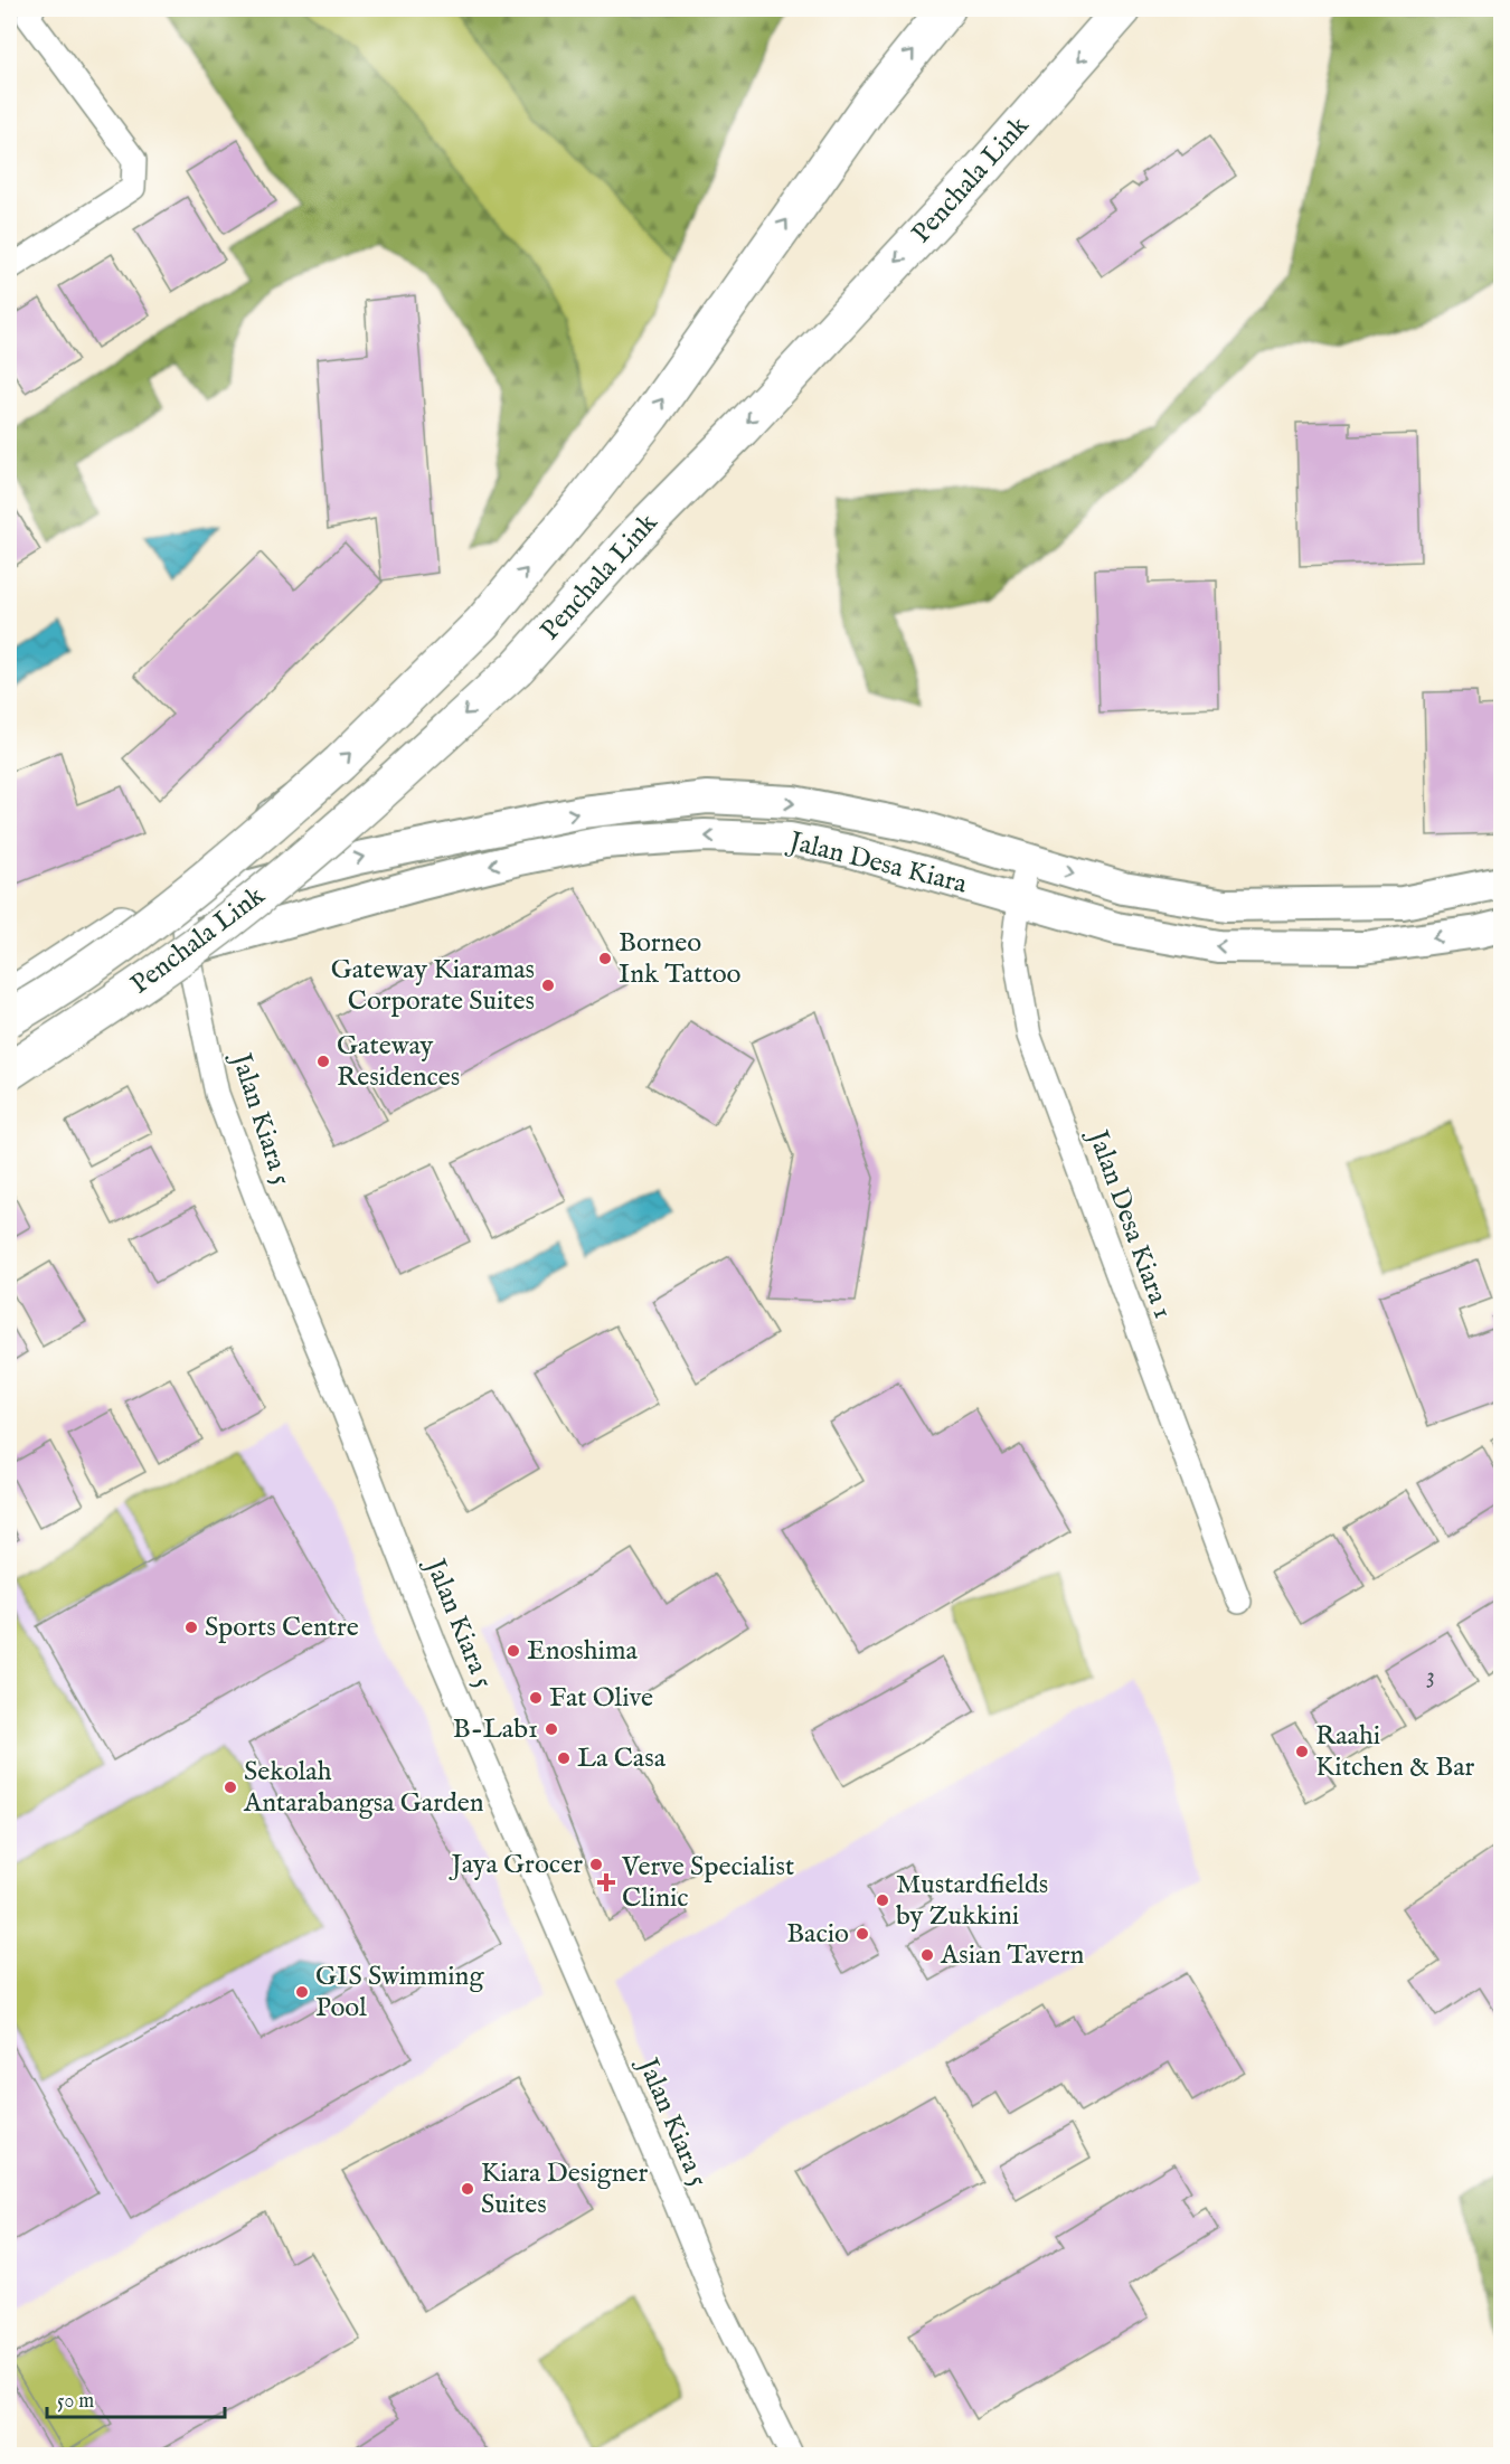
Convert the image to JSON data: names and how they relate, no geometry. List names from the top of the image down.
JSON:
{
  "streets": {
    "highway": ["Penchala Link"],
    "main road": ["Jalan Desa Kiara"],
    "street": ["Jalan Kiara 5", "Jalan Desa Kiara 1"]
  },
  "crossings": [
    ["Jalan Desa Kiara", "Jalan Kiara 5"],
    ["Jalan Desa Kiara", "Jalan Desa Kiara 1"]
  ],
  "places": {
    "other": [
      "Borneo Ink Tattoo",
      "Gateway Kiaramas Corporate Suites",
      "Gateway Residences",
      "Sports Centre",
      "Enoshima",
      "Fat Olive",
      "B-Lab1",
      "Raahi Kitchen & Bar",
      "La Casa",
      "Sekolah Antarabangsa Garden",
      "Jaya Grocer",
      "Mustardfields by Zukkini",
      "Bacio",
      "Asian Tavern",
      "GIS Swimming Pool",
      "Kiara Designer Suites"
    ],
    "health": ["Verve Specialist Clinic"]
  },
  "house_numbers": ["3"],
  "scale_bar": "50 m"
}
